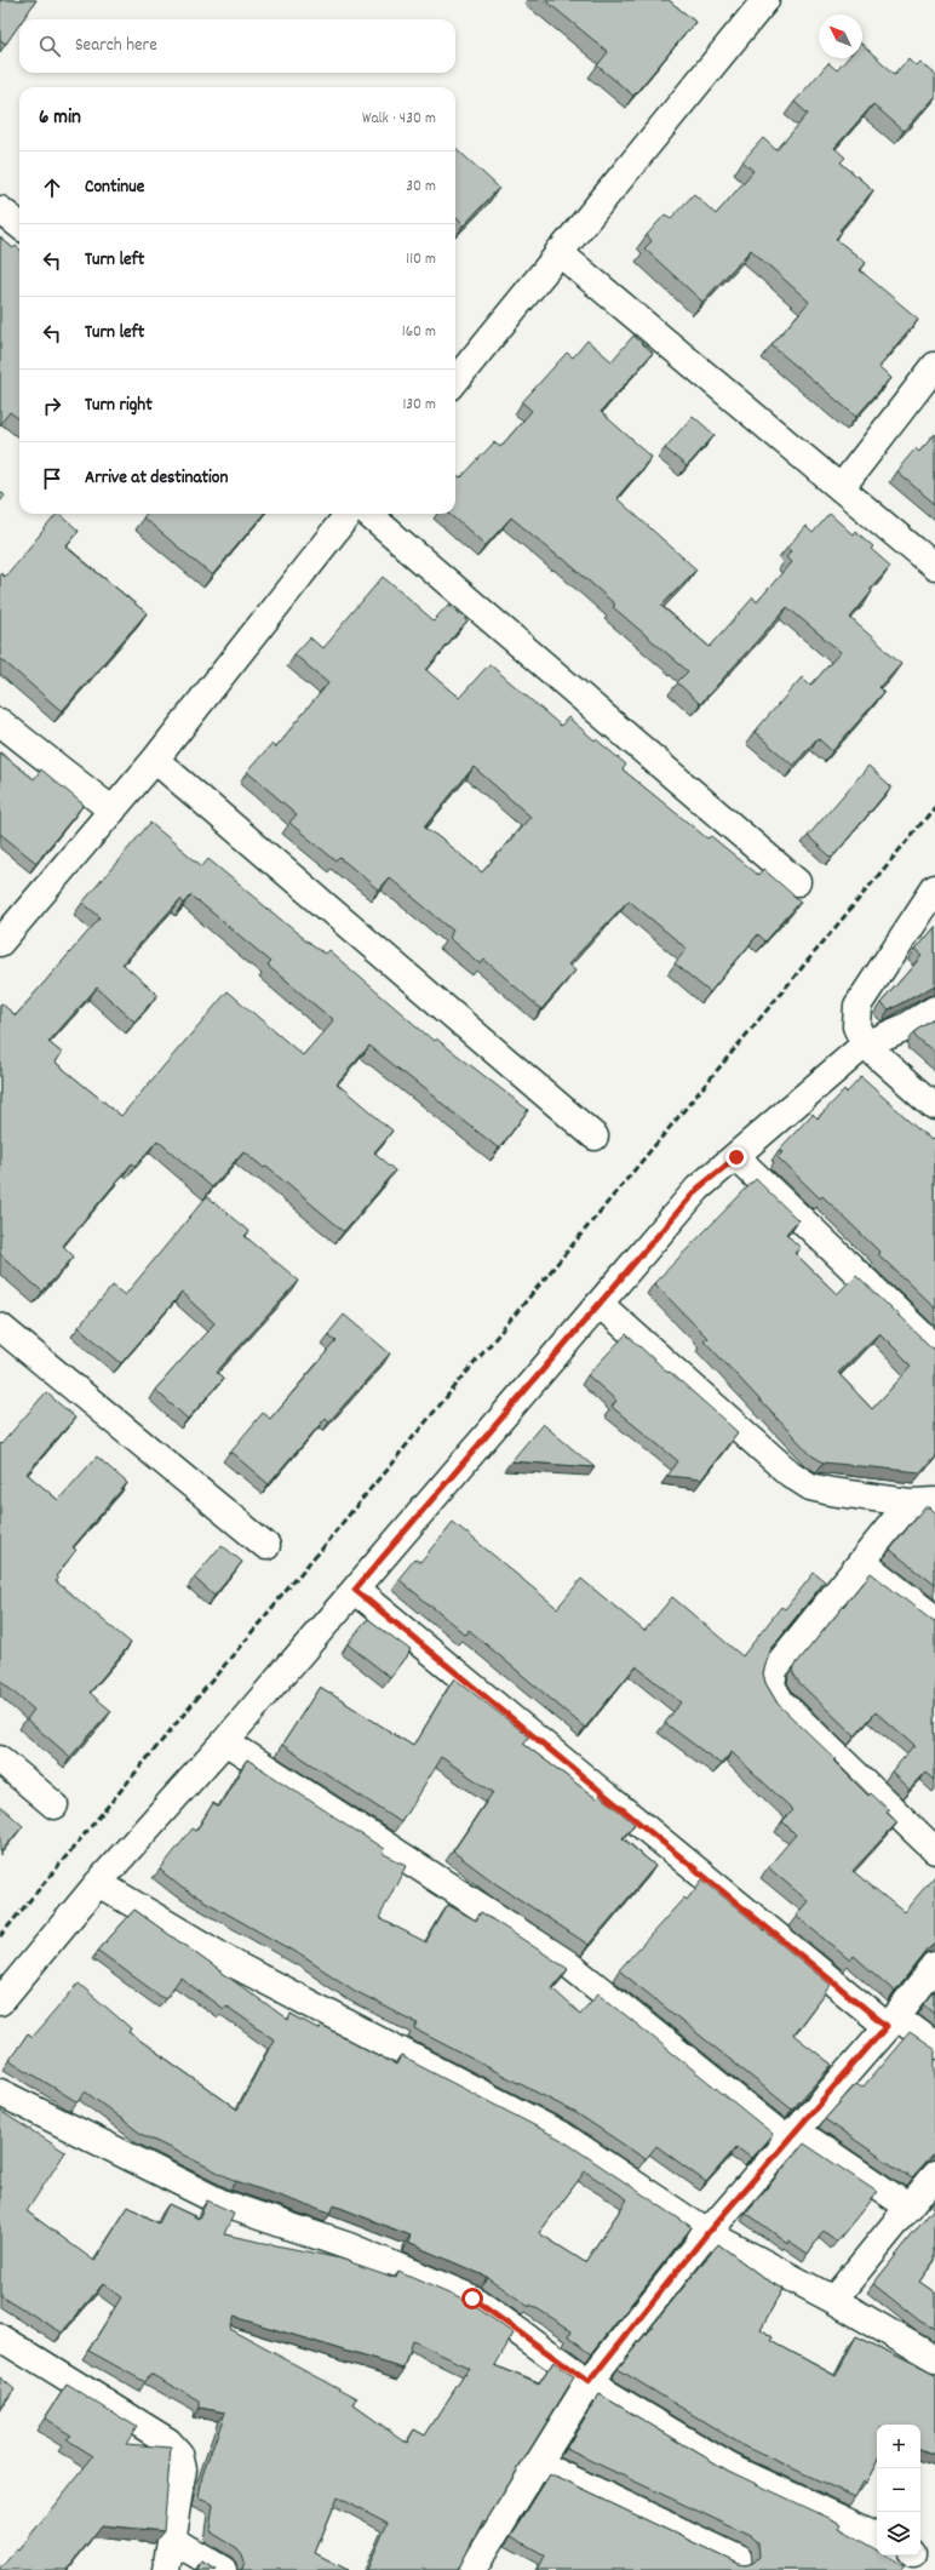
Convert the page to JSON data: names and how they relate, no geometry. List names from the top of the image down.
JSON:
{
  "north": "top left",
  "page": {
    "search": "Search here",
    "heading": ["6 min", "Walk · 430 m"],
    "list": [
      ["Continue", "30 m"],
      ["Turn left", "110 m"],
      ["Turn left", "160 m"],
      ["Turn right", "130 m"],
      "Arrive at destination"
    ],
    "map_buttons": ["+", "−"]
  }
}
